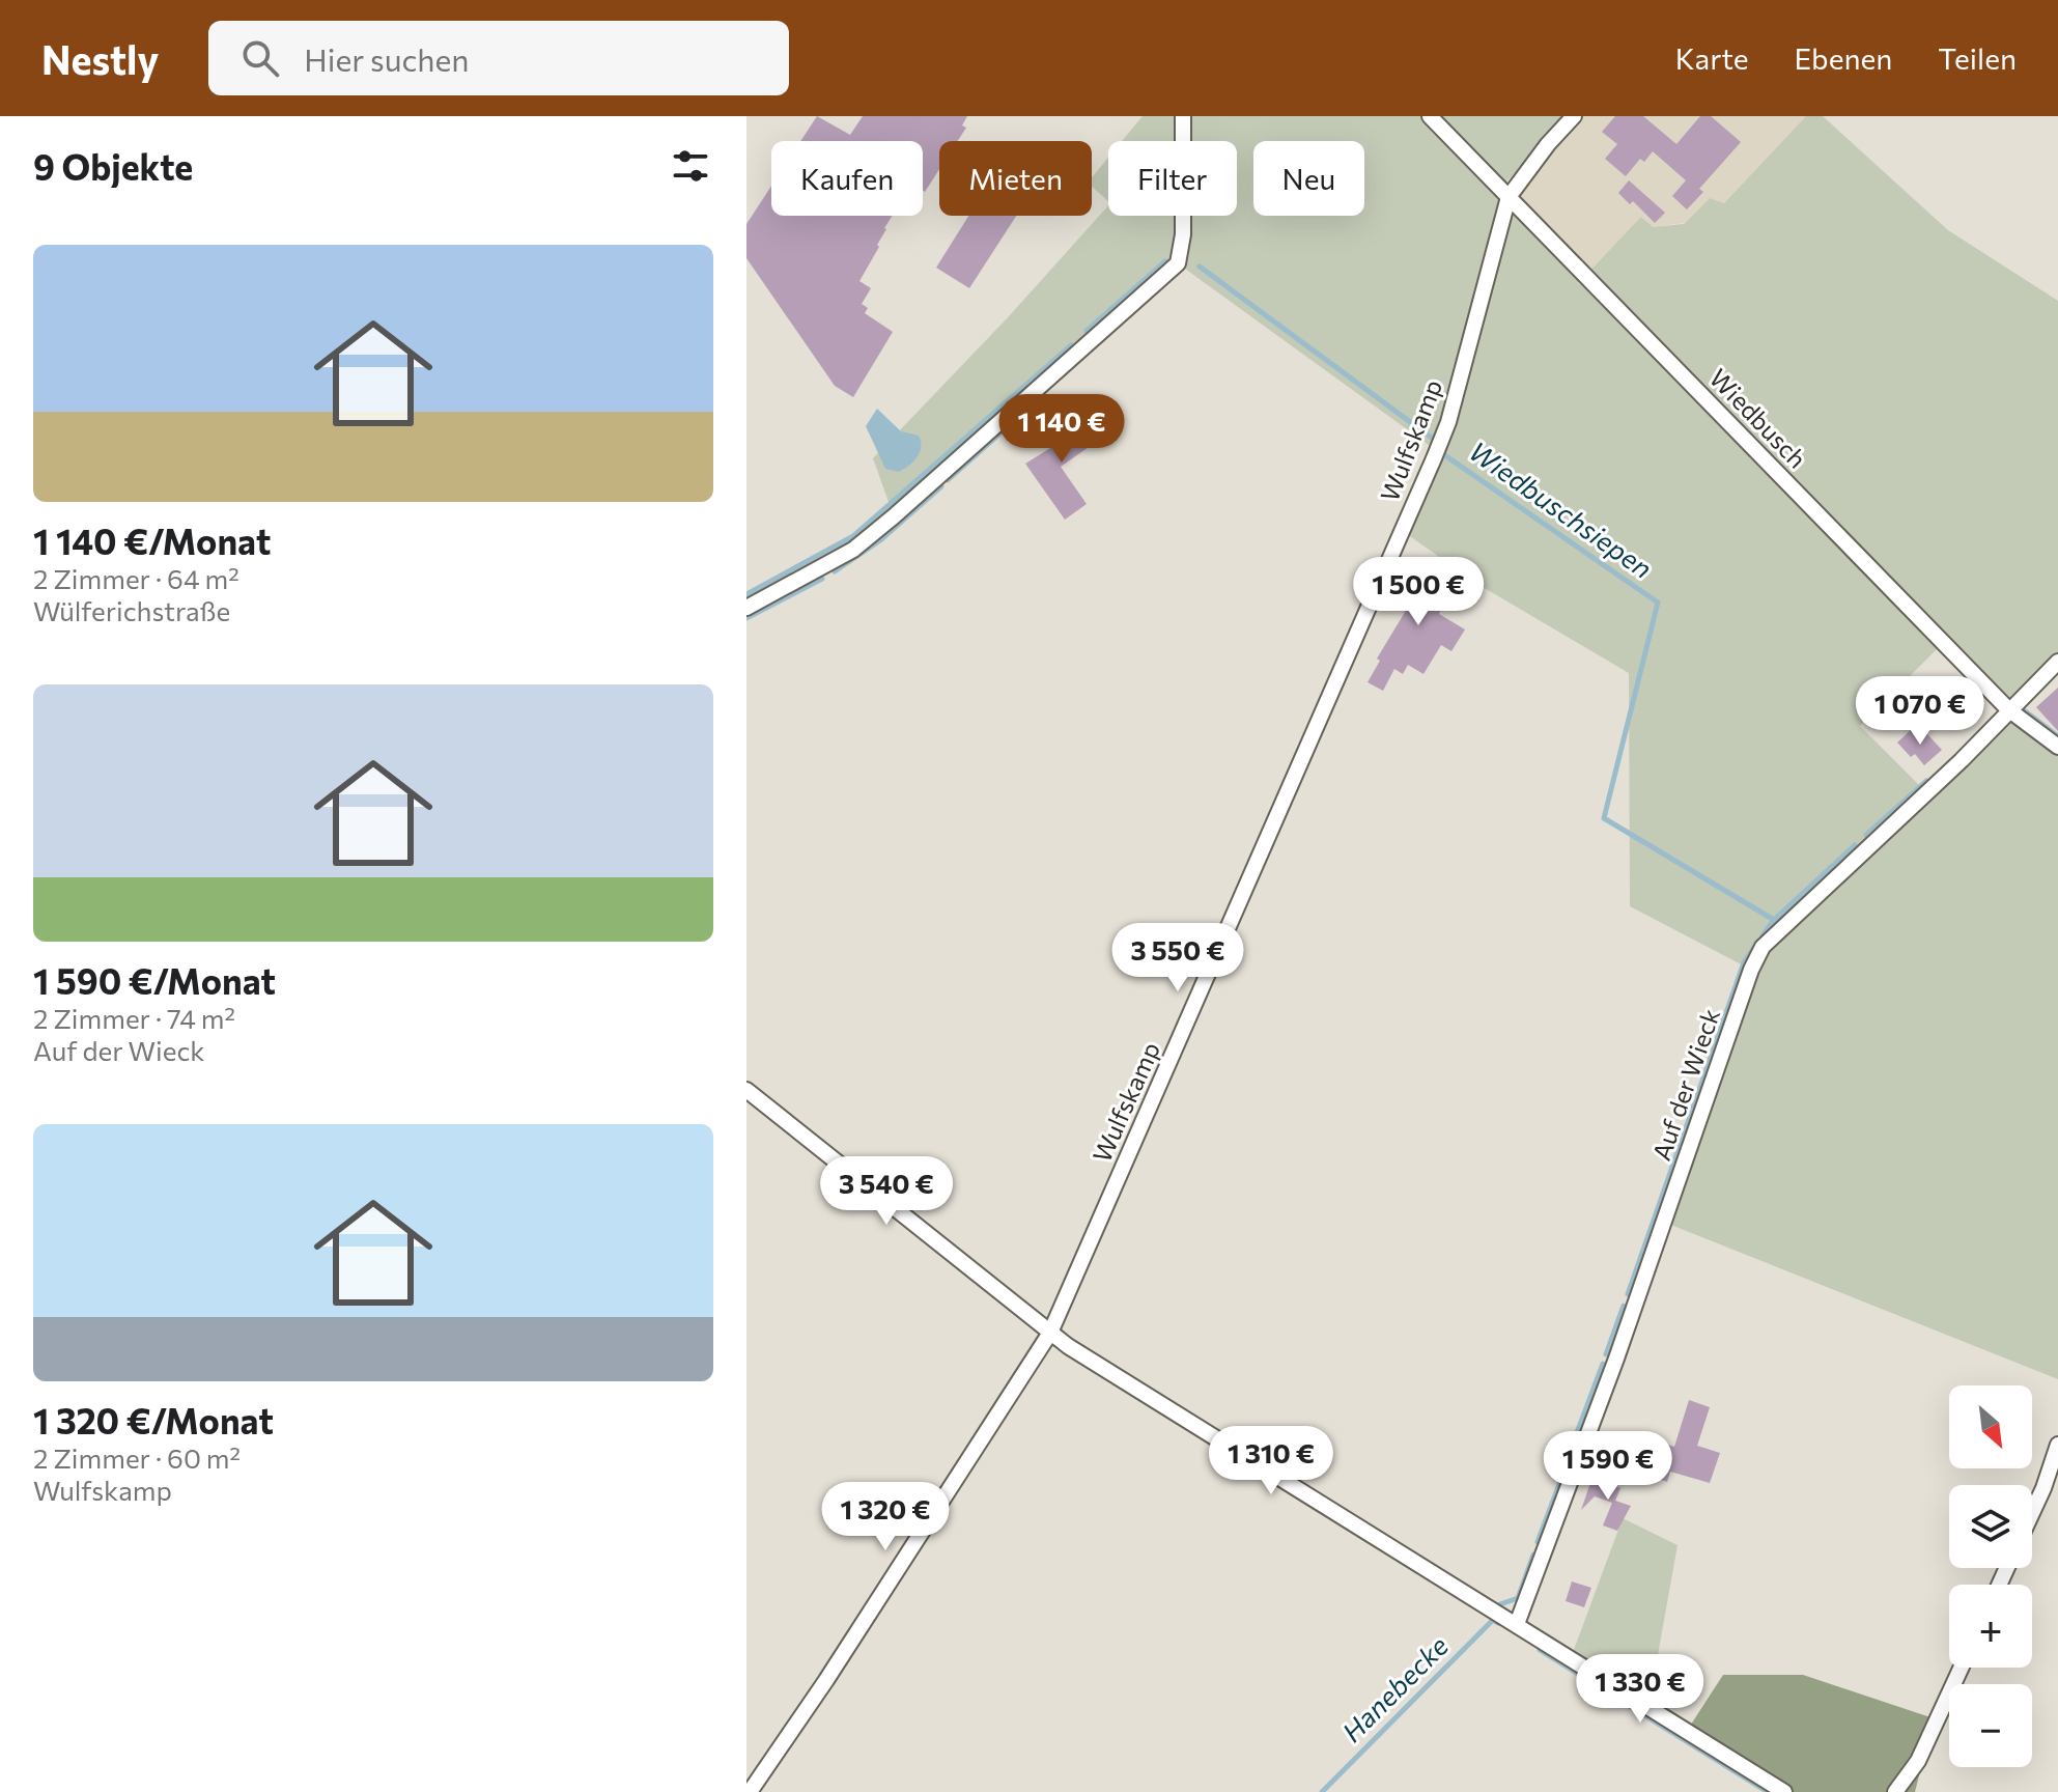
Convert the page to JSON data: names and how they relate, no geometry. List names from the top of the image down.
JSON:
{
  "streets": {
    "street": ["Wiedbusch", "Wulfskamp", "Auf der Wieck"]
  },
  "crossings": [
    ["Wiedbusch", "Wulfskamp"],
    ["Wiedbusch", "Auf der Wieck"]
  ],
  "water": ["Wiedbuschsiepen", "Hanebecke"],
  "north": "bottom right",
  "page": {
    "header": "Nestly",
    "search": "Hier suchen",
    "nav": ["Karte", "Ebenen", "Teilen"],
    "heading": "9 Objekte",
    "chip": [
      "Kaufen",
      "Mieten",
      "Filter",
      "Neu"
    ],
    "list": [
      {
        "name": "1 140 €/Monat",
        "note": "2 Zimmer · 64 m² · Wülferichstraße"
      },
      {
        "name": "1 590 €/Monat",
        "note": "2 Zimmer · 74 m² · Auf der Wieck"
      },
      {
        "name": "1 320 €/Monat",
        "note": "2 Zimmer · 60 m² · Wulfskamp"
      }
    ],
    "price": [
      "1 140 €",
      "1 500 €",
      "1 070 €",
      "3 550 €",
      "3 540 €",
      "1 310 €",
      "1 590 €",
      "1 320 €",
      "1 330 €"
    ],
    "map_buttons": ["+", "−"]
  }
}
